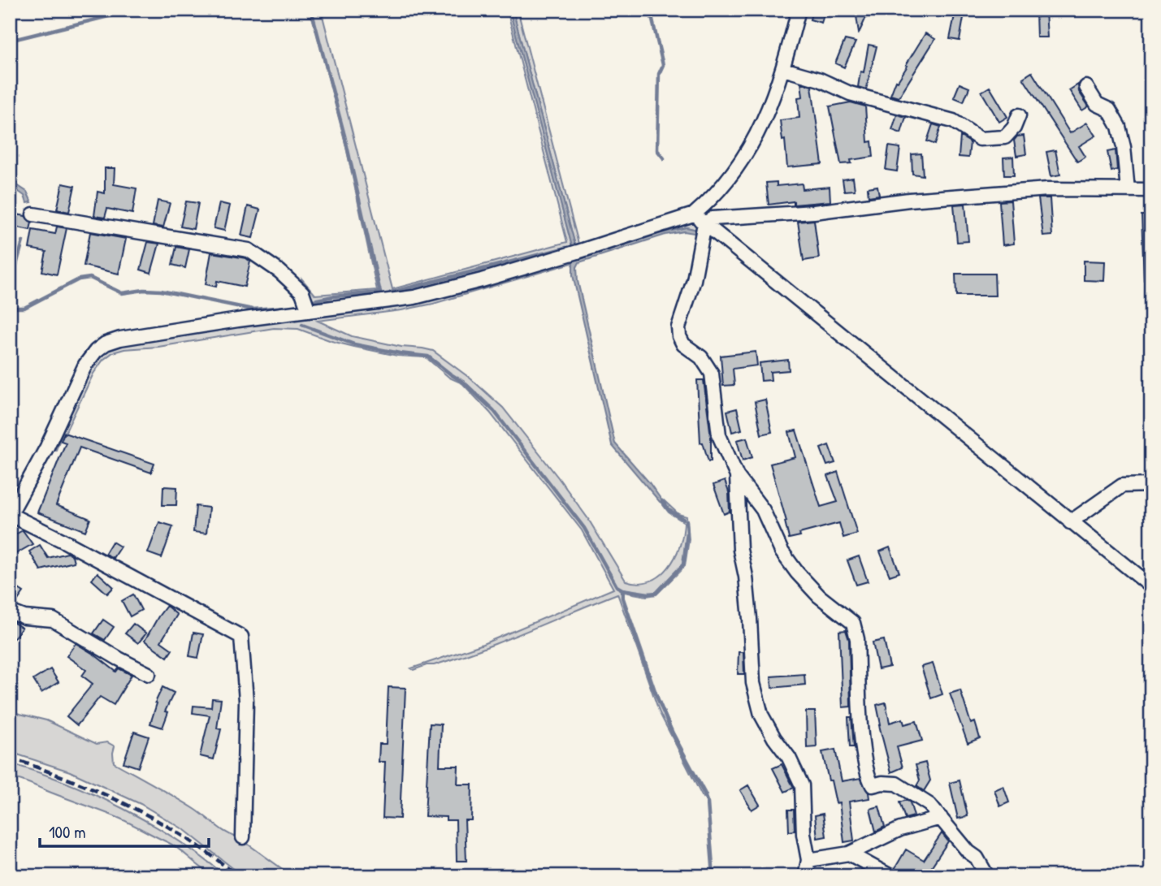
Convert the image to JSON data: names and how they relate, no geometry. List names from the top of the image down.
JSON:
{
  "scale_bar": "100 m"
}
